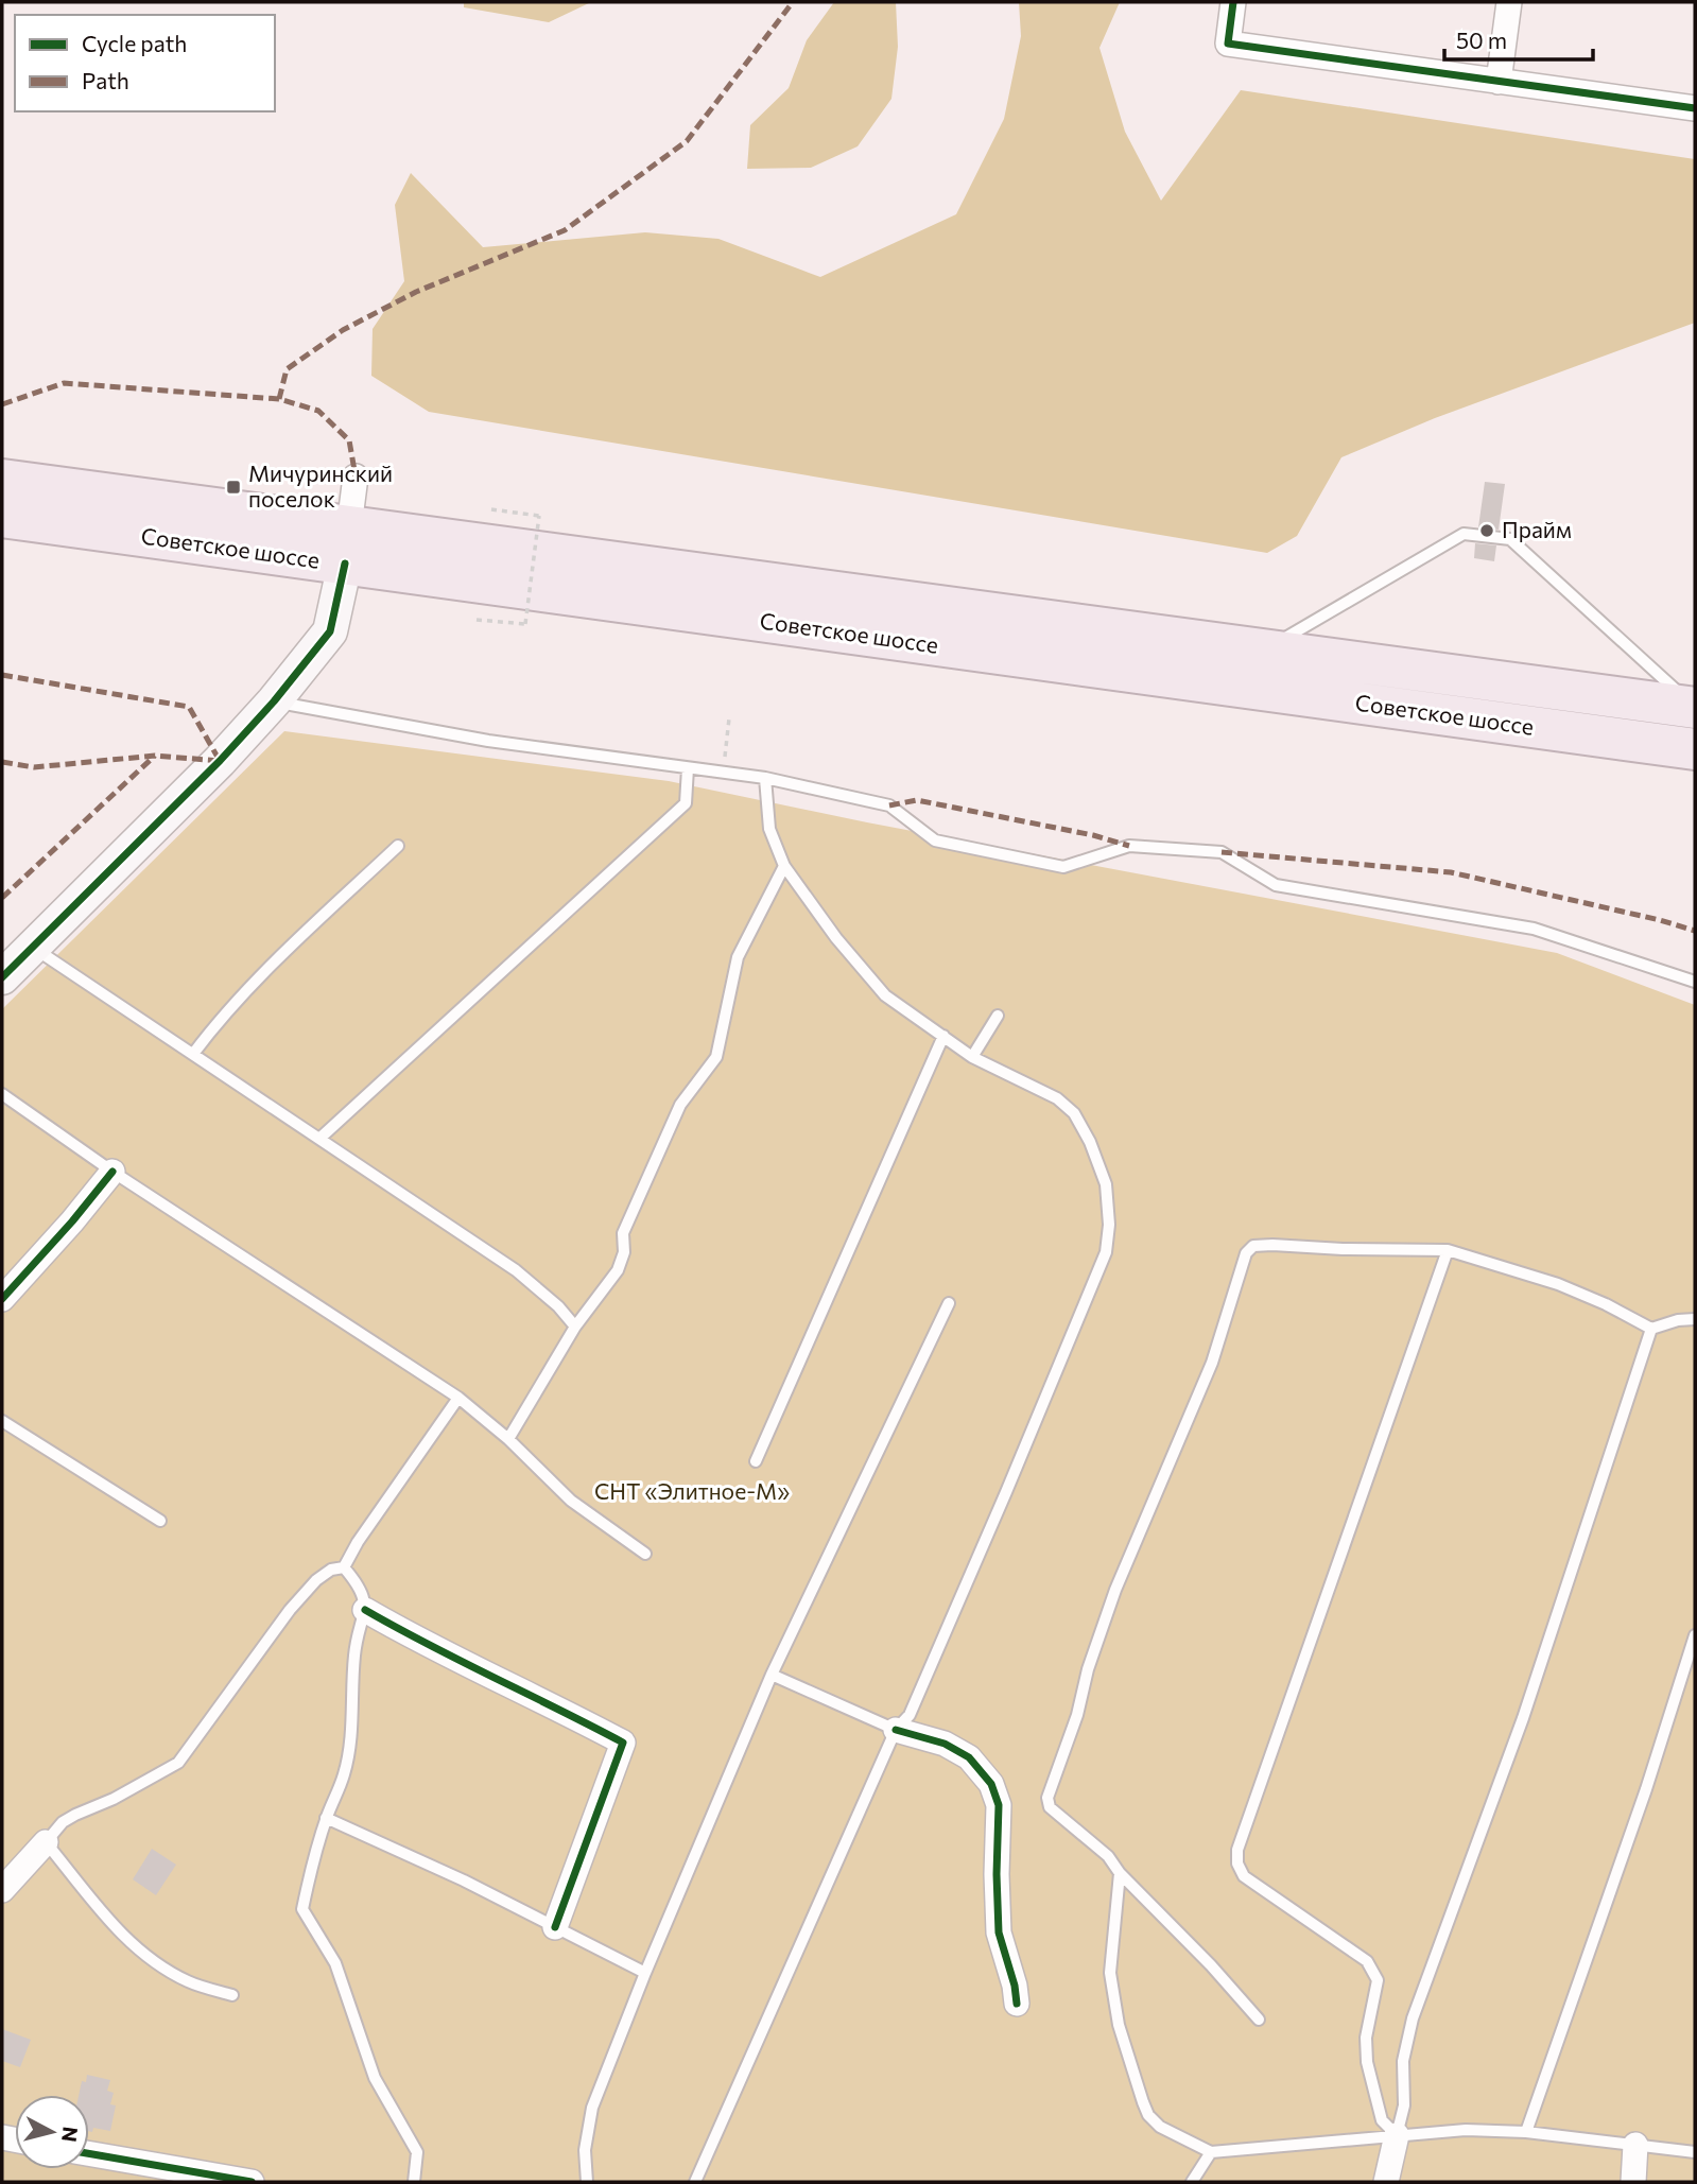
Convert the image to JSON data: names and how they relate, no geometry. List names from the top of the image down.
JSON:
{
  "streets": {
    "highway": ["Советское шоссе"]
  },
  "parks": ["СНТ «Элитное-М»"],
  "places": {
    "transit": ["Мичуринский поселок"],
    "other": ["Прайм"]
  },
  "legend": ["Cycle path", "Path"],
  "scale_bar": "50 m",
  "north": "right"
}
